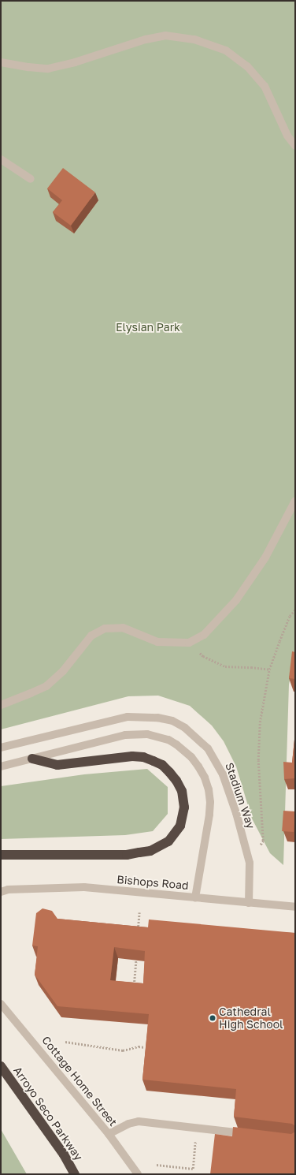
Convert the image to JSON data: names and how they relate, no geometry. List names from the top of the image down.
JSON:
{
  "streets": {
    "highway": ["Arroyo Seco Parkway"],
    "street": ["Stadium Way", "Bishops Road", "Cottage Home Street"]
  },
  "crossings": [
    ["Stadium Way", "Bishops Road"]
  ],
  "parks": ["Elysian Park"],
  "places": ["Cathedral High School"]
}
